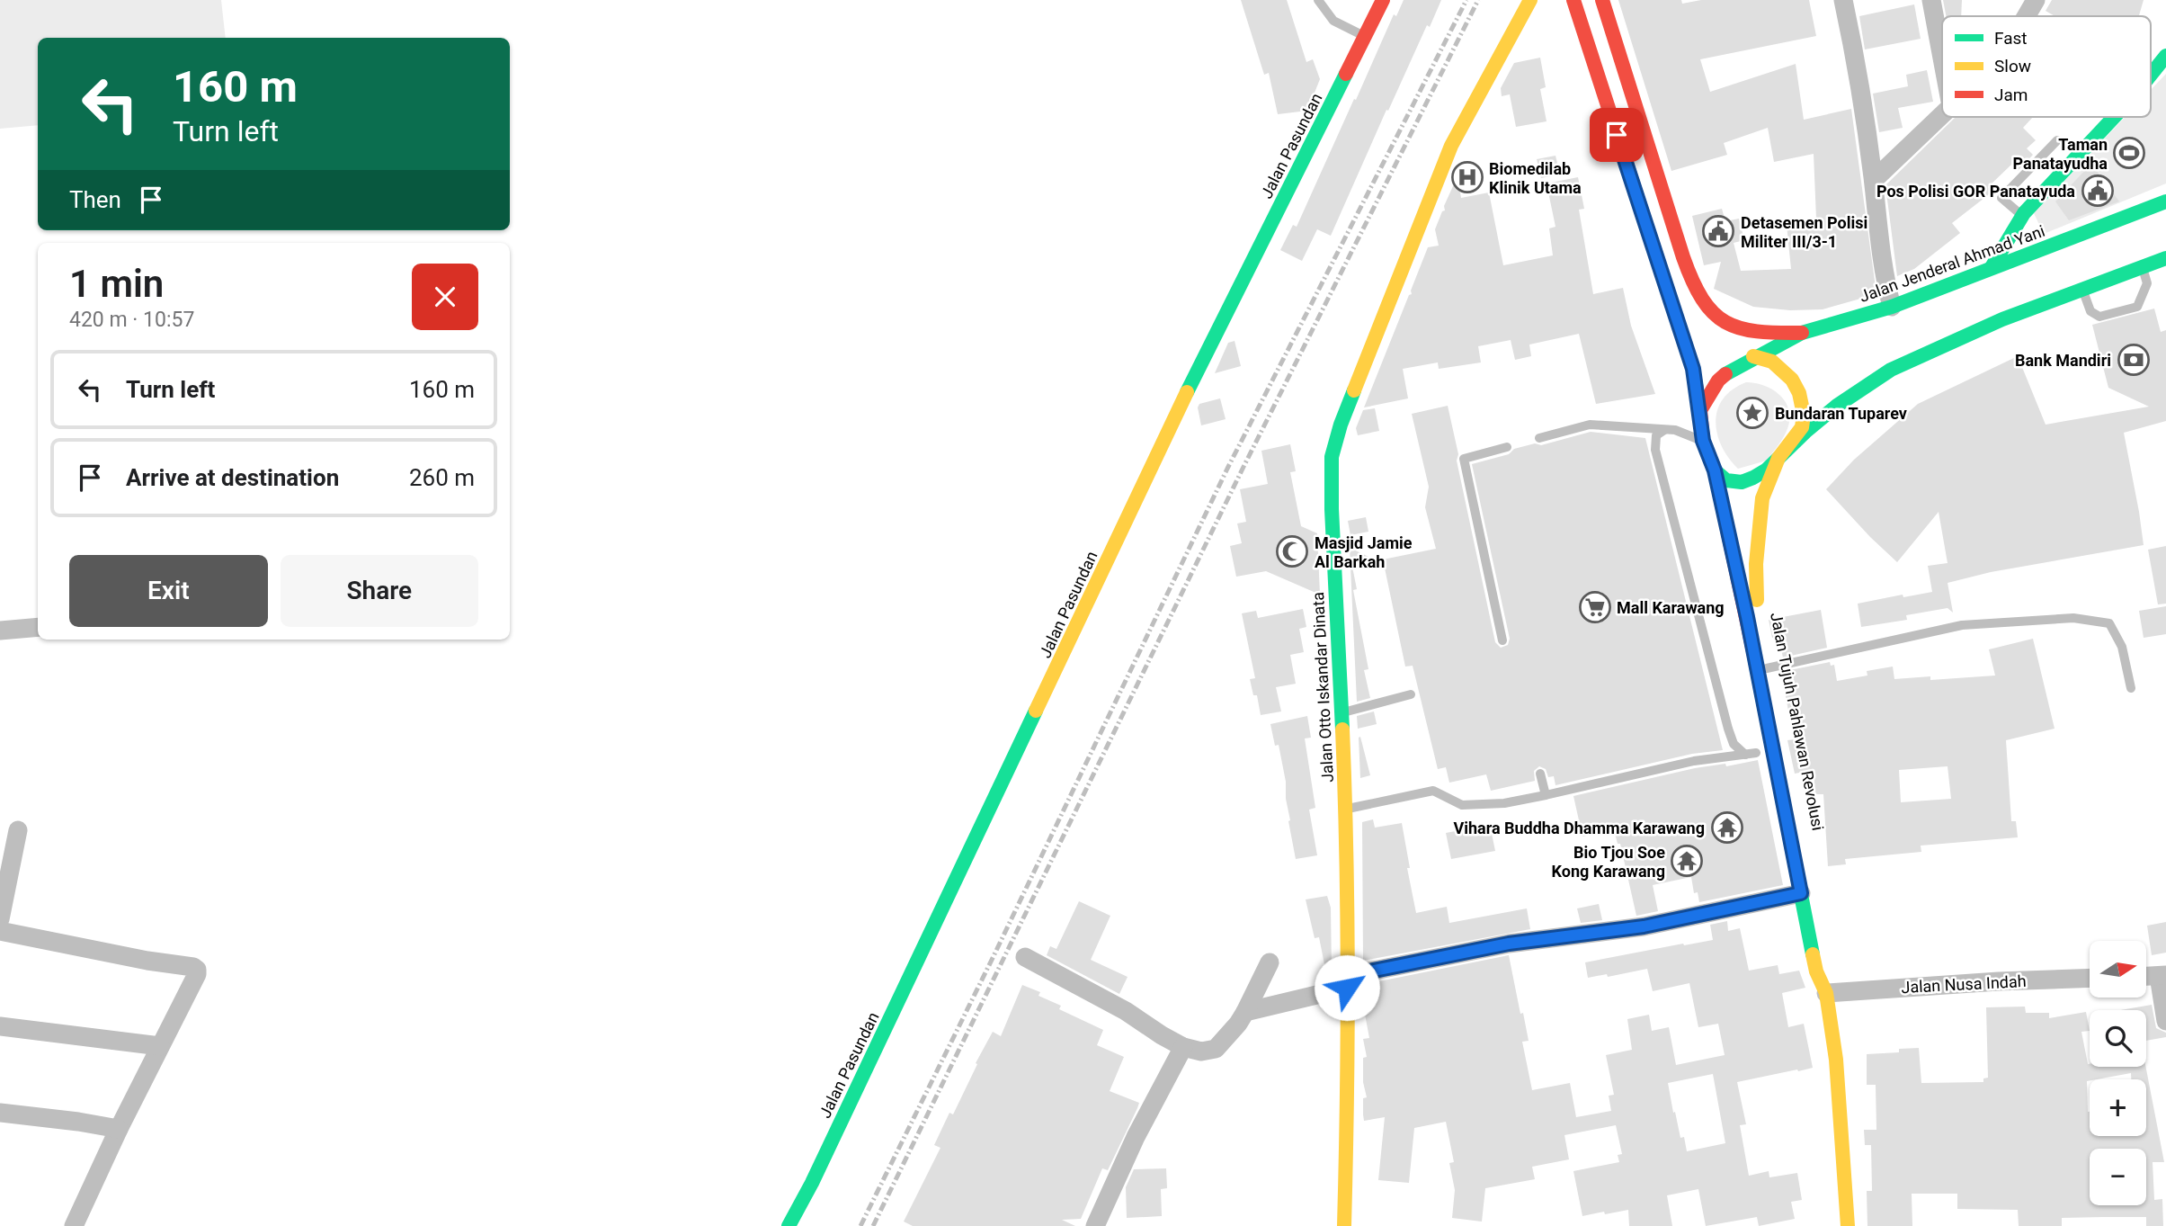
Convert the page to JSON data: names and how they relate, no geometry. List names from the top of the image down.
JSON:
{
  "streets": {
    "main road": [
      "Jalan Pasundan",
      "Jalan Jenderal Ahmad Yani",
      "Jalan Otto Iskandar Dinata",
      "Jalan Tujuh Pahlawan Revolusi"
    ],
    "street": ["Jalan Nusa Indah"]
  },
  "crossings": [
    ["Jalan Jenderal Ahmad Yani", "Jalan Tujuh Pahlawan Revolusi"],
    ["Jalan Tujuh Pahlawan Revolusi", "Jalan Nusa Indah"]
  ],
  "places": {
    "sports": ["Taman Panatayudha"],
    "hospital": ["Biomedilab Klinik Utama"],
    "public building": ["Pos Polisi GOR Panatayuda", "Detasemen Polisi Militer III/3-1"],
    "bank": ["Bank Mandiri"],
    "place": ["Bundaran Tuparev"],
    "mosque": ["Masjid Jamie Al Barkah"],
    "supermarket": ["Mall Karawang"],
    "temple": ["Vihara Buddha Dhamma Karawang", "Bio Tjou Soe Kong Karawang"]
  },
  "legend": ["Fast", "Slow", "Jam"],
  "north": "right",
  "page": {
    "turn": ["160 m", "Turn left"],
    "then": "Then",
    "heading": ["1 min", "420 m · 10:57"],
    "list": [
      {
        "name": "Turn left",
        "value": "160 m"
      },
      {
        "name": "Arrive at destination",
        "value": "260 m"
      }
    ],
    "buttons": ["Exit", "Share"],
    "map_buttons": ["+", "−"]
  }
}
